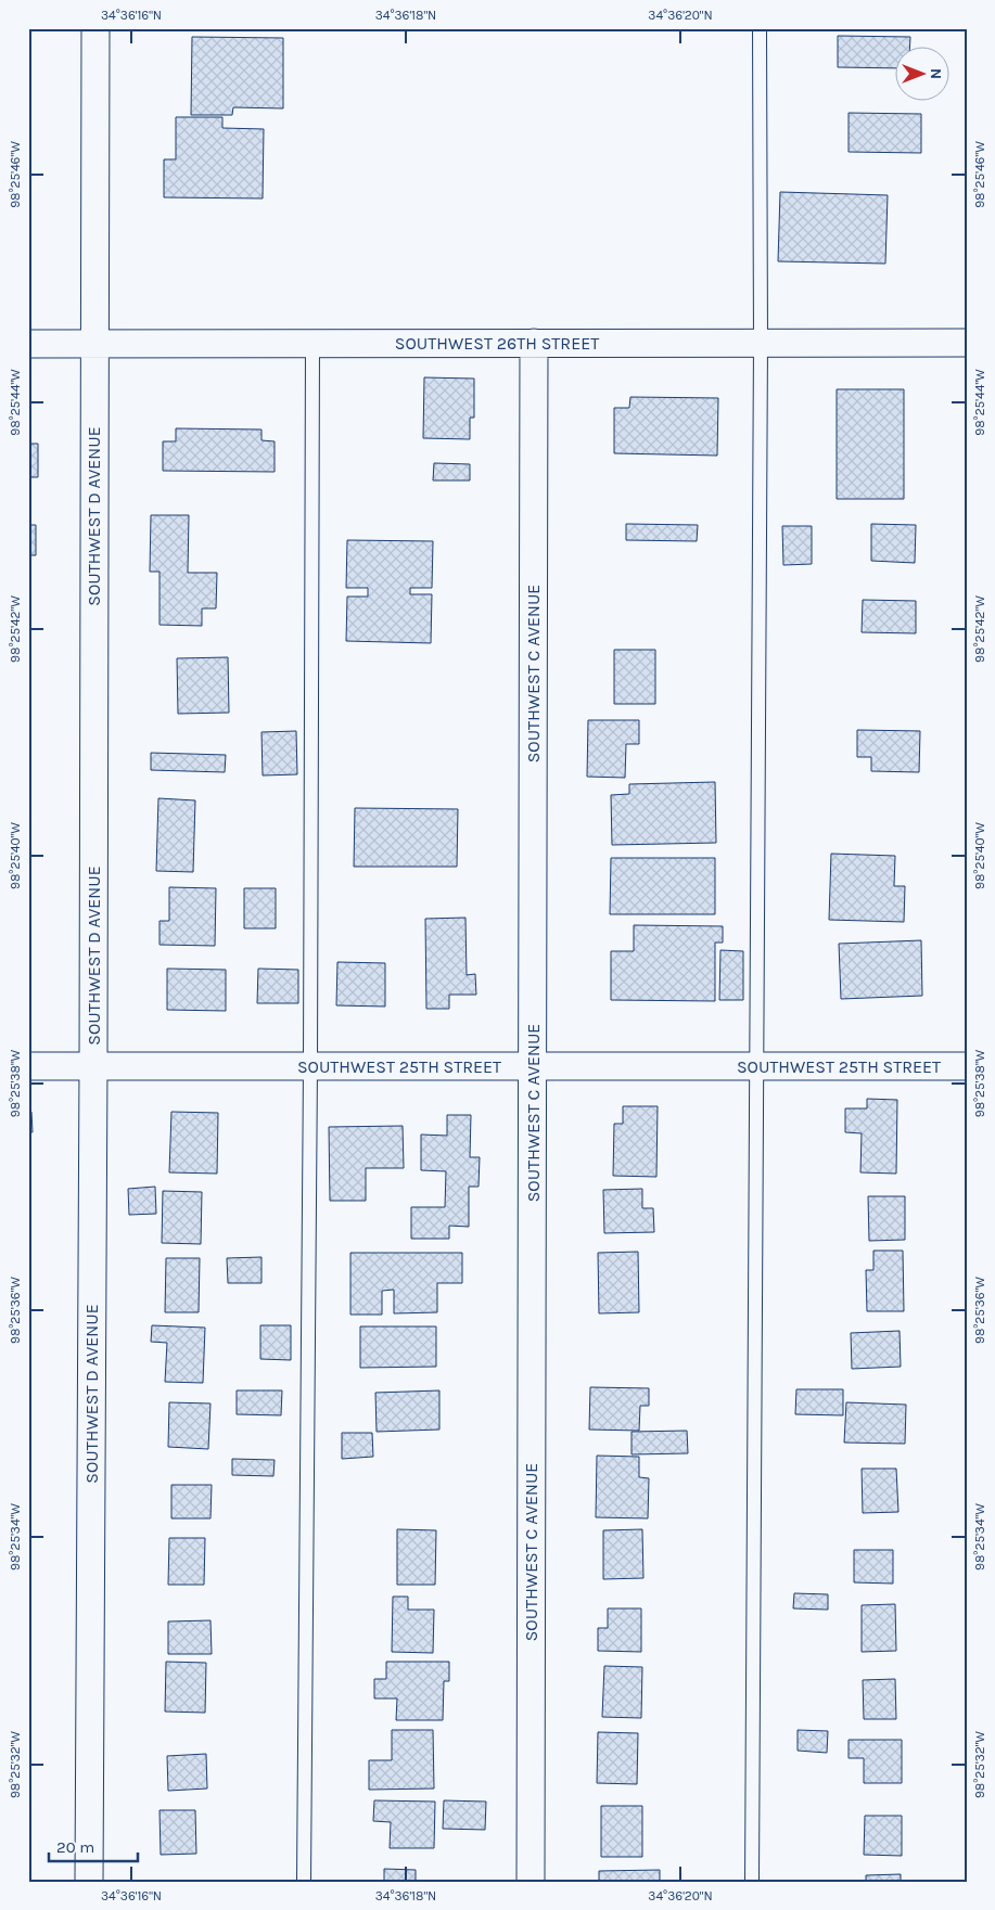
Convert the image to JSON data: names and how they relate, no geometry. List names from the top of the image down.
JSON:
{
  "streets": {
    "street": [
      "SOUTHWEST 26TH STREET",
      "SOUTHWEST D AVENUE",
      "SOUTHWEST C AVENUE",
      "SOUTHWEST 25TH STREET"
    ]
  },
  "crossings": [
    ["SOUTHWEST 26TH STREET", "SOUTHWEST D AVENUE"],
    ["SOUTHWEST 26TH STREET", "SOUTHWEST C AVENUE"],
    ["SOUTHWEST D AVENUE", "SOUTHWEST 25TH STREET"],
    ["SOUTHWEST C AVENUE", "SOUTHWEST 25TH STREET"]
  ],
  "scale_bar": "20 m",
  "north": "right",
  "coordinates": [
    "34°36'16\"N",
    "34°36'18\"N",
    "34°36'20\"N",
    "98°25'46\"W",
    "98°25'44\"W",
    "98°25'42\"W",
    "98°25'40\"W",
    "98°25'38\"W",
    "98°25'36\"W",
    "98°25'34\"W",
    "98°25'32\"W"
  ]
}
